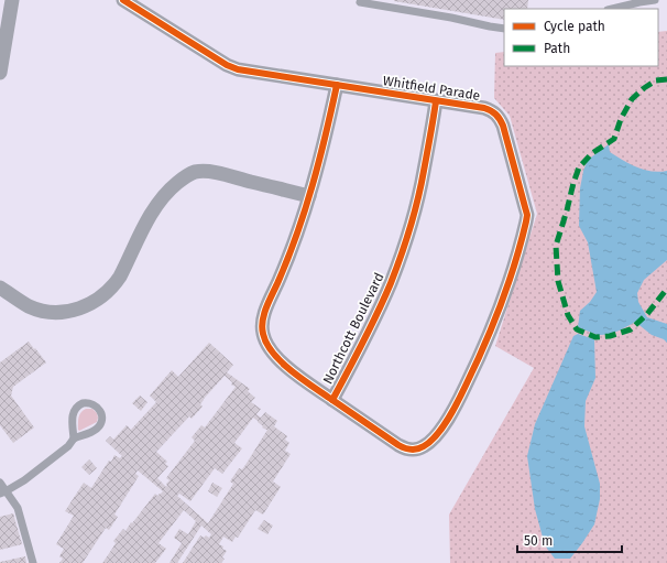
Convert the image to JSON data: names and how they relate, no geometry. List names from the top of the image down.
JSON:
{
  "streets": {
    "street": ["Whitfield Parade", "Northcott Boulevard"]
  },
  "crossings": [
    ["Whitfield Parade", "Northcott Boulevard"]
  ],
  "legend": ["Cycle path", "Path"],
  "scale_bar": "50 m"
}
